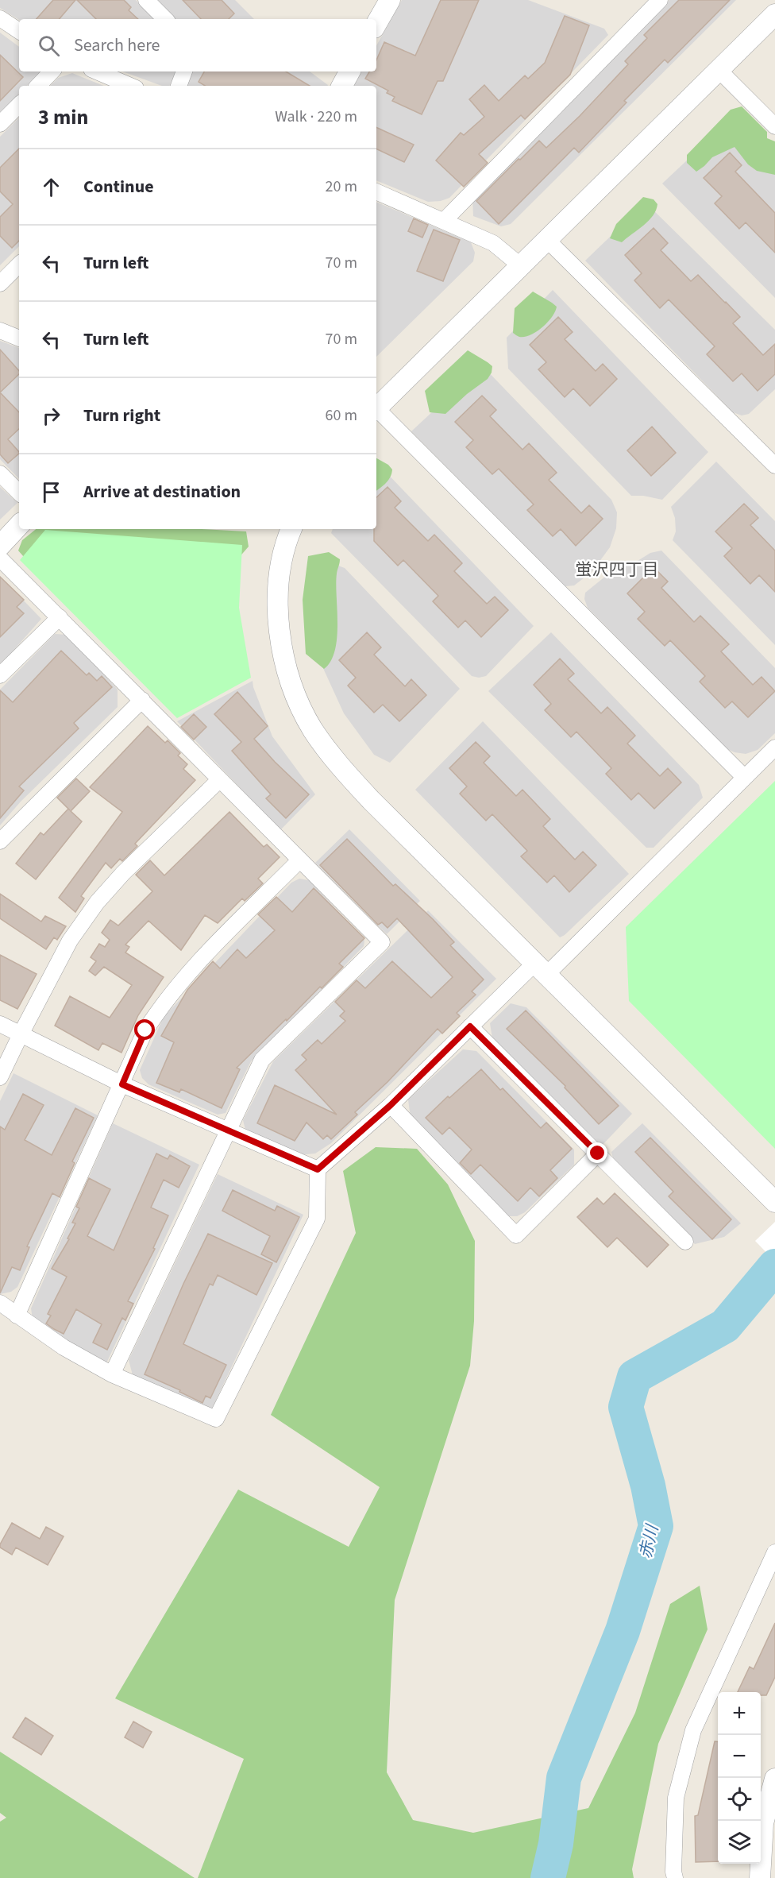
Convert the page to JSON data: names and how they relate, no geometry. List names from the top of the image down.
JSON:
{
  "districts": ["蛍沢四丁目"],
  "water": ["赤川"],
  "page": {
    "search": "Search here",
    "heading": ["3 min", "Walk · 220 m"],
    "list": [
      ["Continue", "20 m"],
      ["Turn left", "70 m"],
      ["Turn left", "70 m"],
      ["Turn right", "60 m"],
      "Arrive at destination"
    ],
    "map_buttons": ["+", "−"]
  }
}
